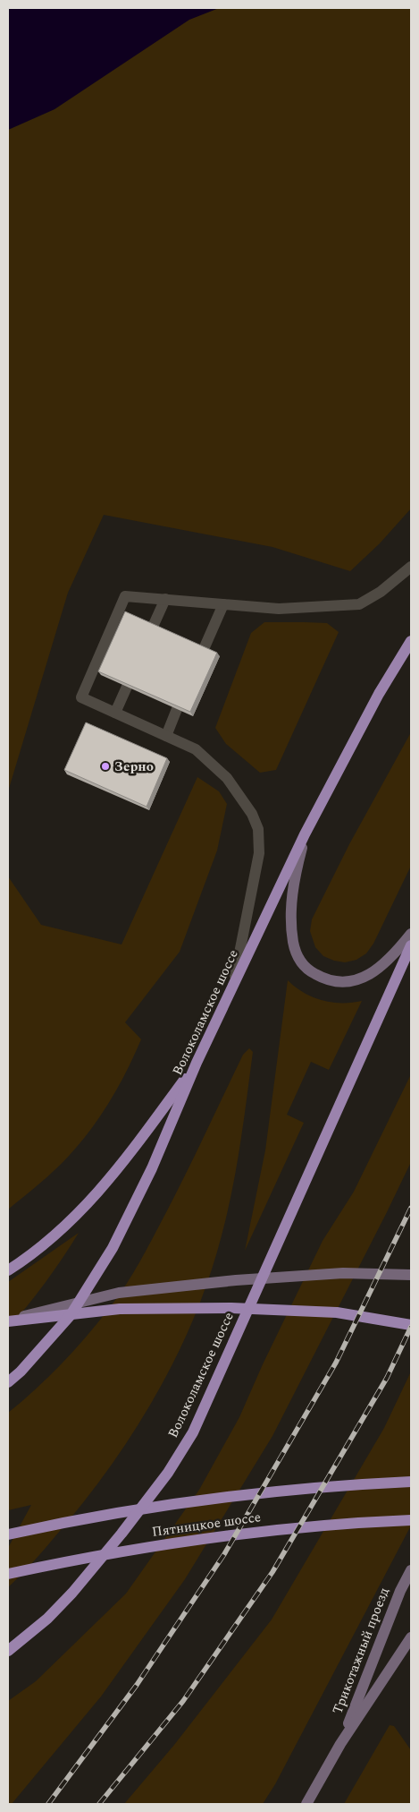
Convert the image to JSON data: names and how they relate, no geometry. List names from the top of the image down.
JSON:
{
  "streets": {
    "main road": ["Волоколамское шоссе", "Пятницкое шоссе", "Трикотажный проезд"]
  },
  "places": ["Зерно"]
}
